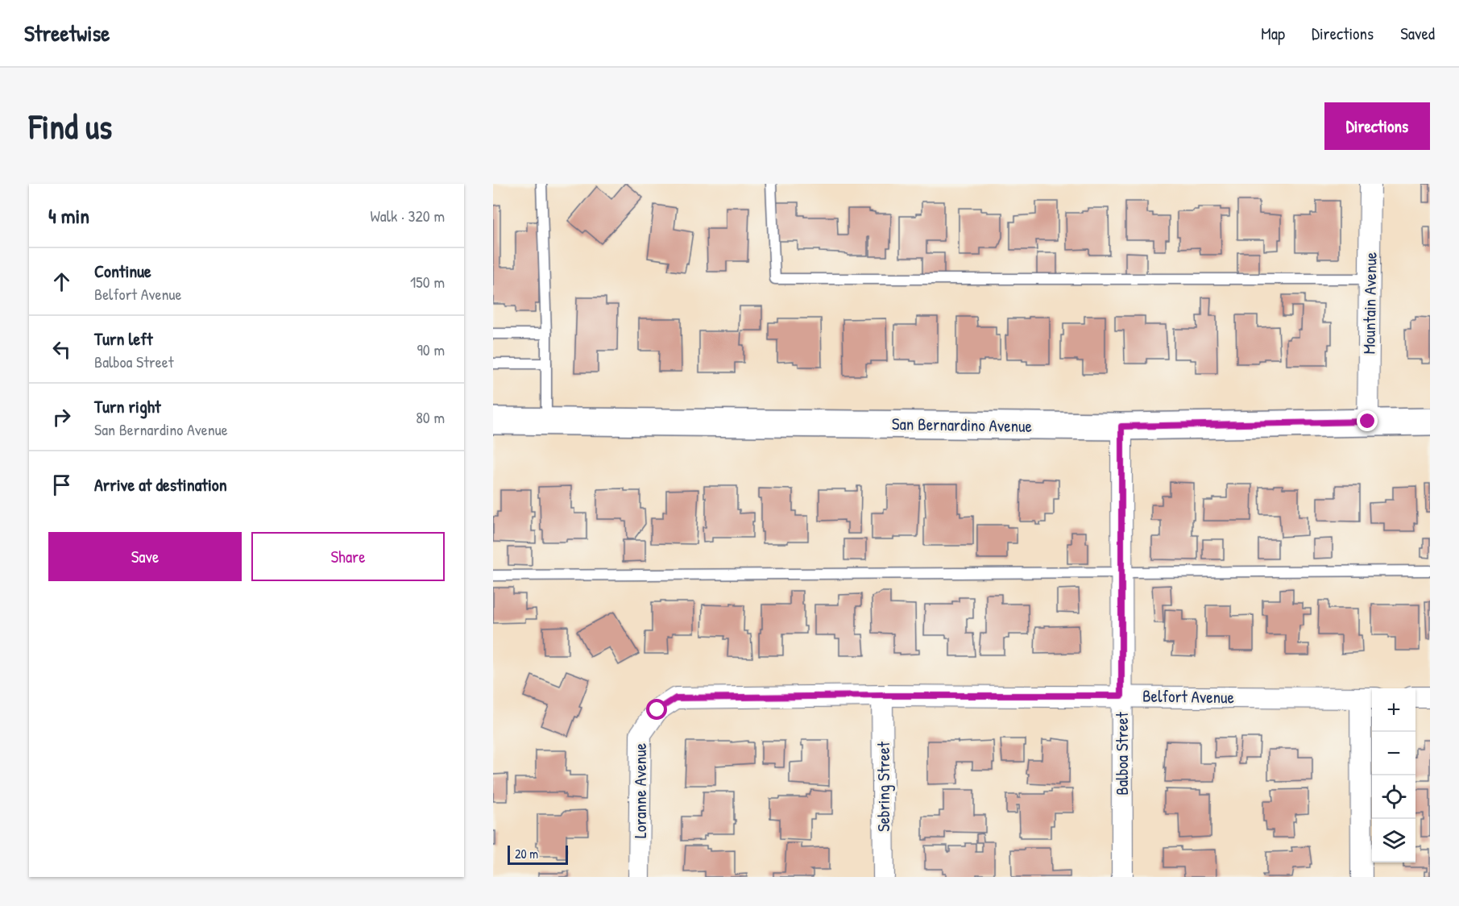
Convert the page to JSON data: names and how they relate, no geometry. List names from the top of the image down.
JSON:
{
  "streets": {
    "main road": ["San Bernardino Avenue"],
    "street": [
      "Mountain Avenue",
      "Belfort Avenue",
      "Balboa Street",
      "Sebring Street",
      "Loranne Avenue"
    ]
  },
  "crossings": [
    ["Mountain Avenue", "San Bernardino Avenue"],
    ["San Bernardino Avenue", "Balboa Street"],
    ["Belfort Avenue", "Balboa Street"],
    ["Belfort Avenue", "Sebring Street"],
    ["Belfort Avenue", "Loranne Avenue"]
  ],
  "scale_bar": "20 m",
  "page": {
    "header": "Streetwise",
    "nav": ["Map", "Directions", "Saved"],
    "buttons": [
      "Directions",
      ["Save", "Share"]
    ],
    "title": "Find us",
    "heading": ["4 min", "Walk · 320 m"],
    "list": [
      ["Continue", "Belfort Avenue", "150 m"],
      ["Turn left", "Balboa Street", "90 m"],
      ["Turn right", "San Bernardino Avenue", "80 m"],
      "Arrive at destination"
    ],
    "map_buttons": ["+", "−"],
    "scale": "20 m"
  }
}
